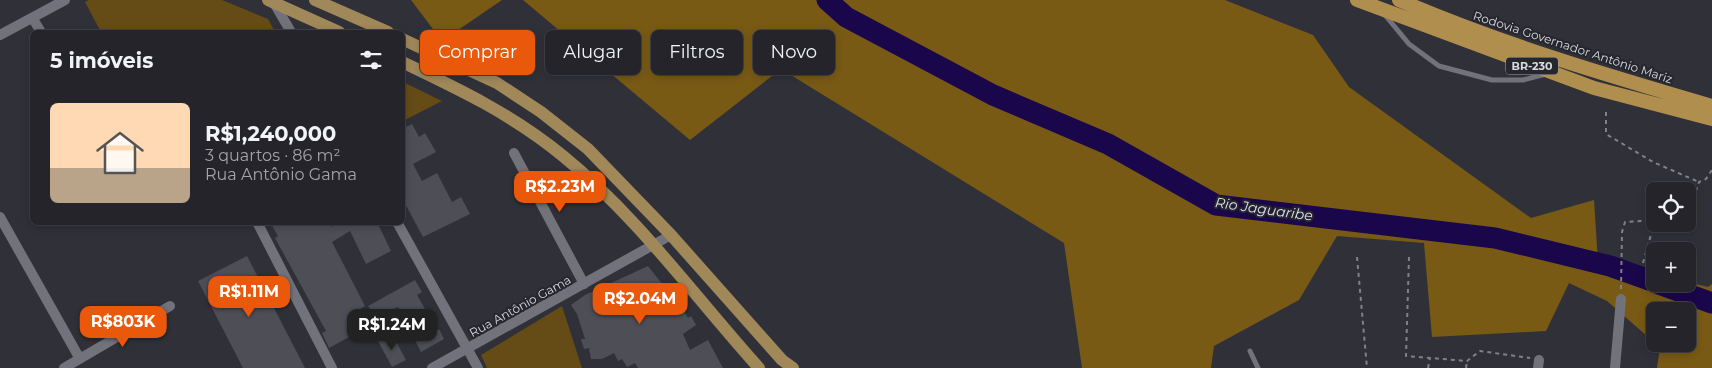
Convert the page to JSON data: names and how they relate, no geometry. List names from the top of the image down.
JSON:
{
  "streets": {
    "highway": ["Rodovia Governador Antônio Mariz", "BR-230"],
    "street": ["Rua Antônio Gama"]
  },
  "water": ["Rio Jaguaribe"],
  "page": {
    "chip": [
      "Comprar",
      "Alugar",
      "Filtros",
      "Novo"
    ],
    "heading": "5 imóveis",
    "list": [
      {
        "name": "R$1,240,000",
        "note": "3 quartos · 86 m² · Rua Antônio Gama"
      }
    ],
    "price": [
      "R$2.23M",
      "R$1.11M",
      "R$2.04M",
      "R$803K",
      "R$1.24M"
    ],
    "map_buttons": ["+", "−"]
  }
}
